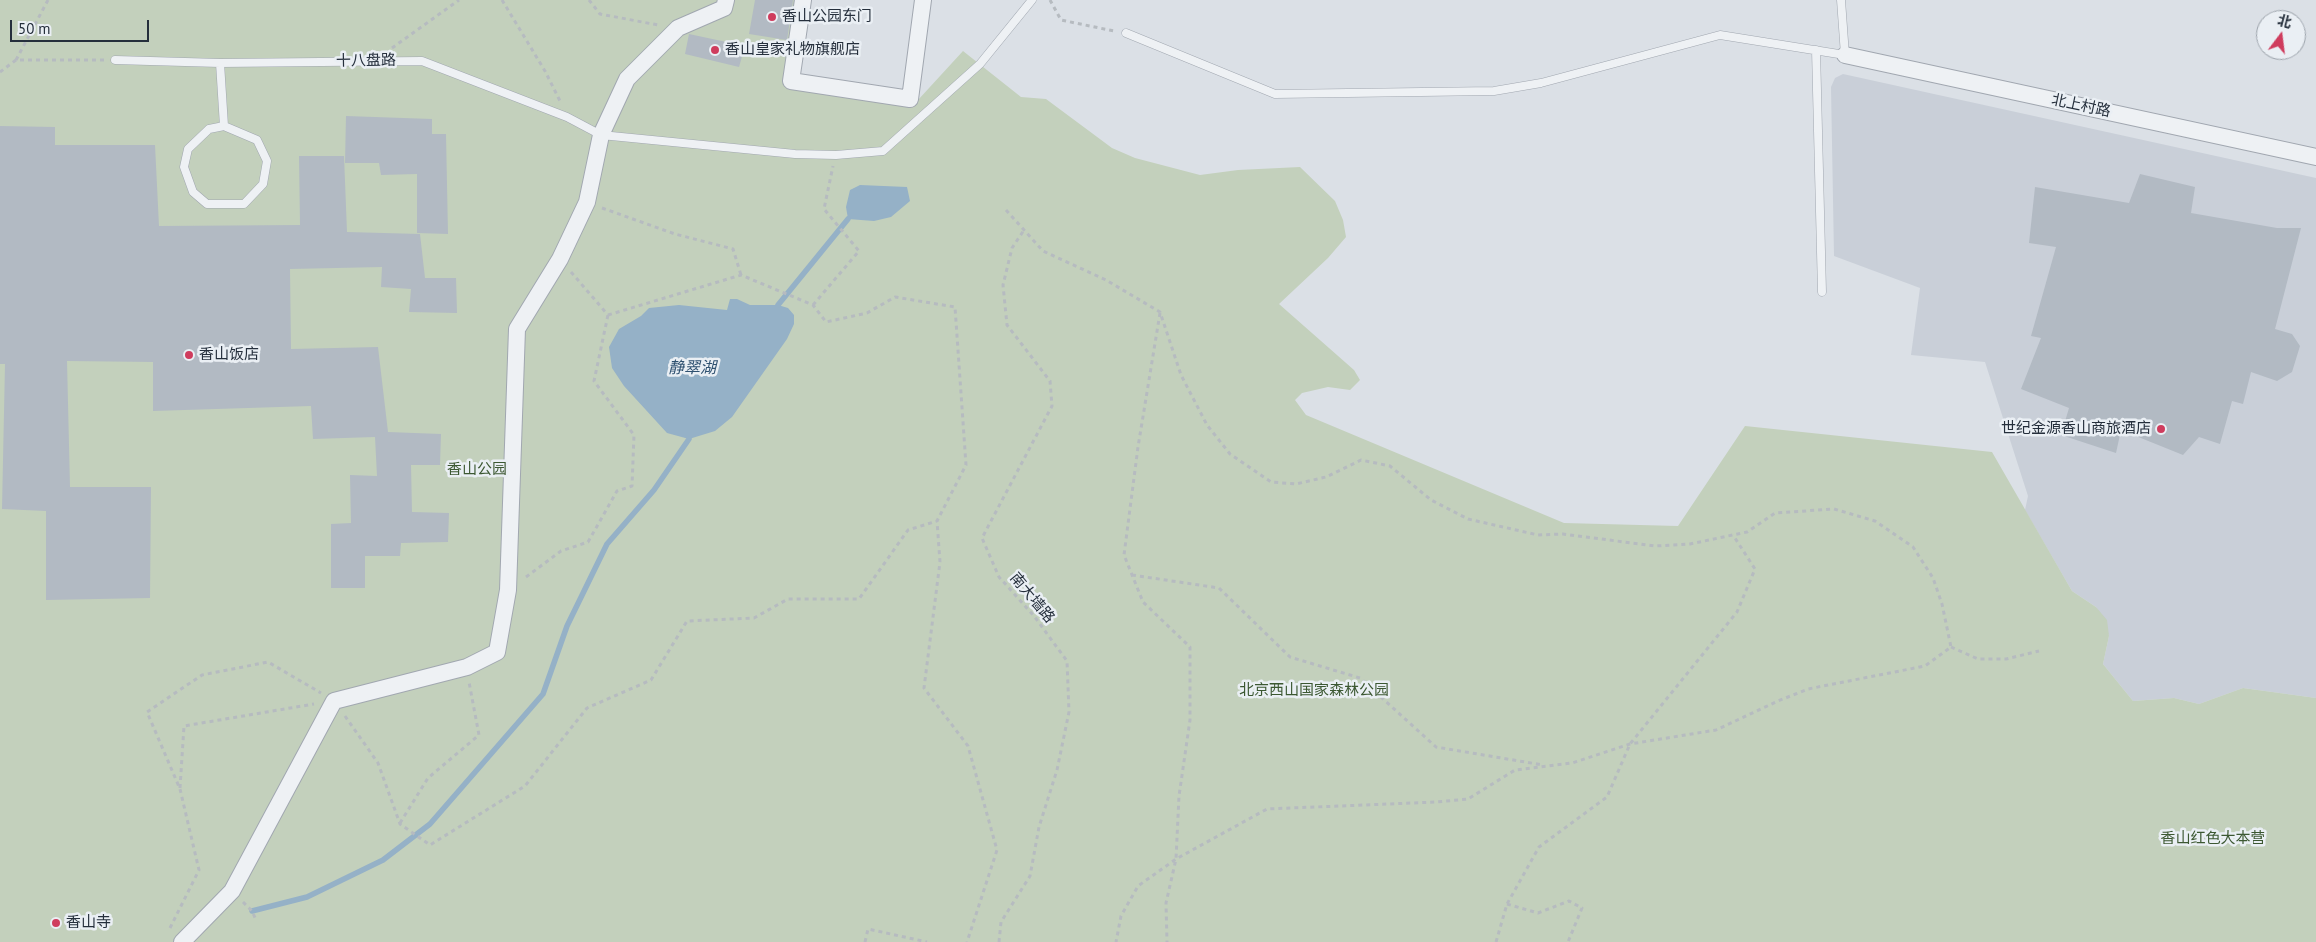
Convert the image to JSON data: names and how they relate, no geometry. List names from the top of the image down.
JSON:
{
  "streets": {
    "street": ["北上村路"],
    "lane": ["十八盘路"],
    "path": ["南大墙路"]
  },
  "water": ["静翠湖"],
  "parks": ["香山公园", "北京西山国家森林公园", "香山红色大本营"],
  "places": [
    "香山公园东门",
    "香山皇家礼物旗舰店",
    "香山饭店",
    "世纪金源香山商旅酒店",
    "香山寺"
  ],
  "scale_bar": "50 m",
  "north": "top"
}
